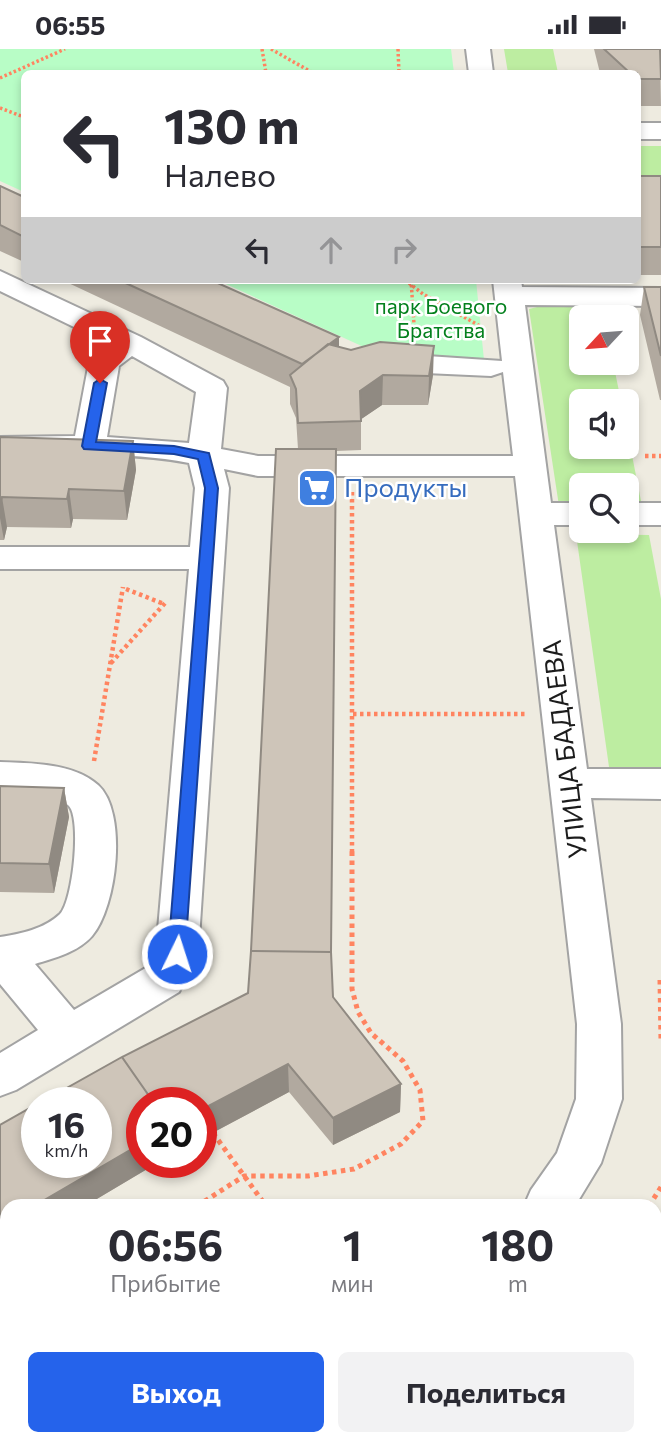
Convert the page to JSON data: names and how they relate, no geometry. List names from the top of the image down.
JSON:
{
  "streets": {
    "street": ["УЛИЦА БАДАЕВА"]
  },
  "parks": ["парк Боевого Братства"],
  "places": {
    "supermarket": ["Продукты"]
  },
  "north": "bottom left",
  "page": {
    "status": "06:55",
    "turn": ["130 m", "Налево"],
    "speed": "16 km/h",
    "limit": "20",
    "eta": [
      "06:56",
      "Прибытие",
      "1",
      "мин",
      "180",
      "m"
    ],
    "buttons": ["Выход", "Поделиться"]
  }
}
